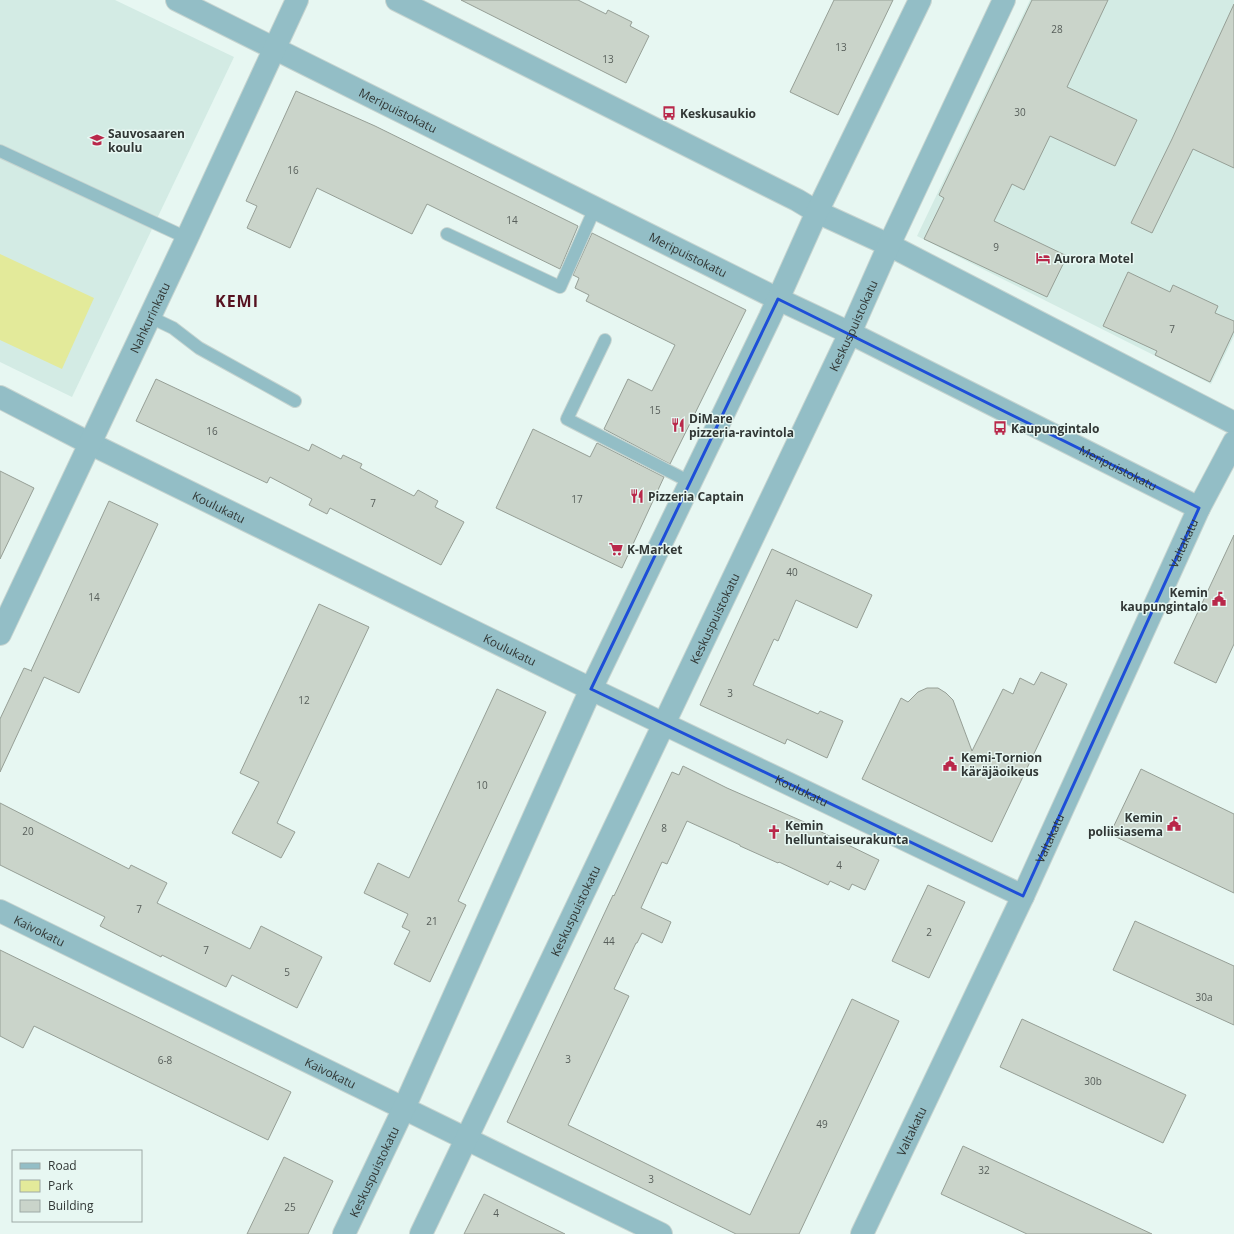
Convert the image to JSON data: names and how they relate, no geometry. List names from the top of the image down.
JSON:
{
  "streets": {
    "street": [
      "Meripuistokatu",
      "Nahkurinkatu",
      "Keskuspuistokatu",
      "Koulukatu",
      "Valtakatu",
      "Kaivokatu"
    ]
  },
  "crossings": [
    ["Meripuistokatu", "Nahkurinkatu"],
    ["Meripuistokatu", "Keskuspuistokatu"],
    ["Meripuistokatu", "Valtakatu"],
    ["Nahkurinkatu", "Koulukatu"],
    ["Keskuspuistokatu", "Koulukatu"],
    ["Keskuspuistokatu", "Kaivokatu"],
    ["Koulukatu", "Valtakatu"]
  ],
  "districts": ["KEMI"],
  "places": {
    "bus stop": ["Keskusaukio", "Kaupungintalo"],
    "school or university": ["Sauvosaaren koulu"],
    "hotel": ["Aurora Motel"],
    "restaurant": ["DiMare pizzeria-ravintola", "Pizzeria Captain"],
    "supermarket": ["K-Market"],
    "public building": ["Kemin kaupungintalo", "Kemi-Tornion käräjäoikeus", "Kemin poliisiasema"],
    "church": ["Kemin helluntaiseurakunta"]
  },
  "house_numbers": [
    "28",
    "13",
    "13",
    "30",
    "16",
    "14",
    "9",
    "7",
    "15",
    "16",
    "17",
    "7",
    "40",
    "14",
    "3",
    "12",
    "10",
    "8",
    "20",
    "4",
    "7",
    "21",
    "2",
    "44",
    "7",
    "5",
    "30a",
    "3",
    "6-8",
    "30b",
    "49",
    "32",
    "3",
    "25",
    "4"
  ],
  "legend": ["Road", "Park", "Building"]
}
